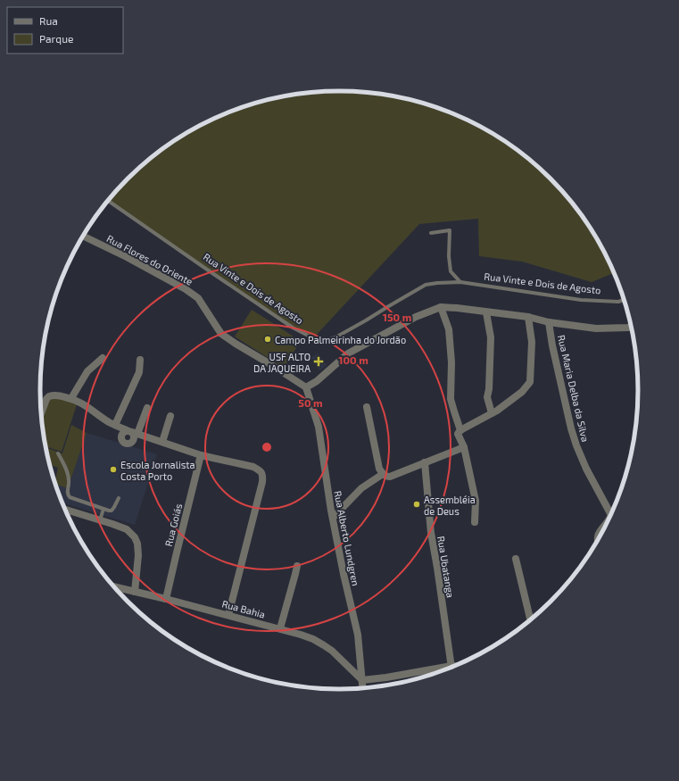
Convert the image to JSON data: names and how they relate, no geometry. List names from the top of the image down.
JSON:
{
  "streets": {
    "street": [
      "Rua Flores do Oriente",
      "Rua Maria Delba da Silva",
      "Rua Goiás",
      "Rua Alberto Lundgren",
      "Rua Ubatanga",
      "Rua Bahia"
    ],
    "lane": ["Rua Vinte e Dois de Agosto"]
  },
  "crossings": [
    ["Rua Flores do Oriente", "Rua Alberto Lundgren"],
    ["Rua Goiás", "Rua Bahia"],
    ["Rua Alberto Lundgren", "Rua Bahia"]
  ],
  "places": {
    "other": ["Campo Palmeirinha do Jordão", "Escola Jornalista Costa Porto", "Assembléia de Deus"],
    "health": ["USF ALTO DA JAQUEIRA"]
  },
  "legend": ["Rua", "Parque"],
  "rings": ["150 m", "100 m", "50 m"]
}
